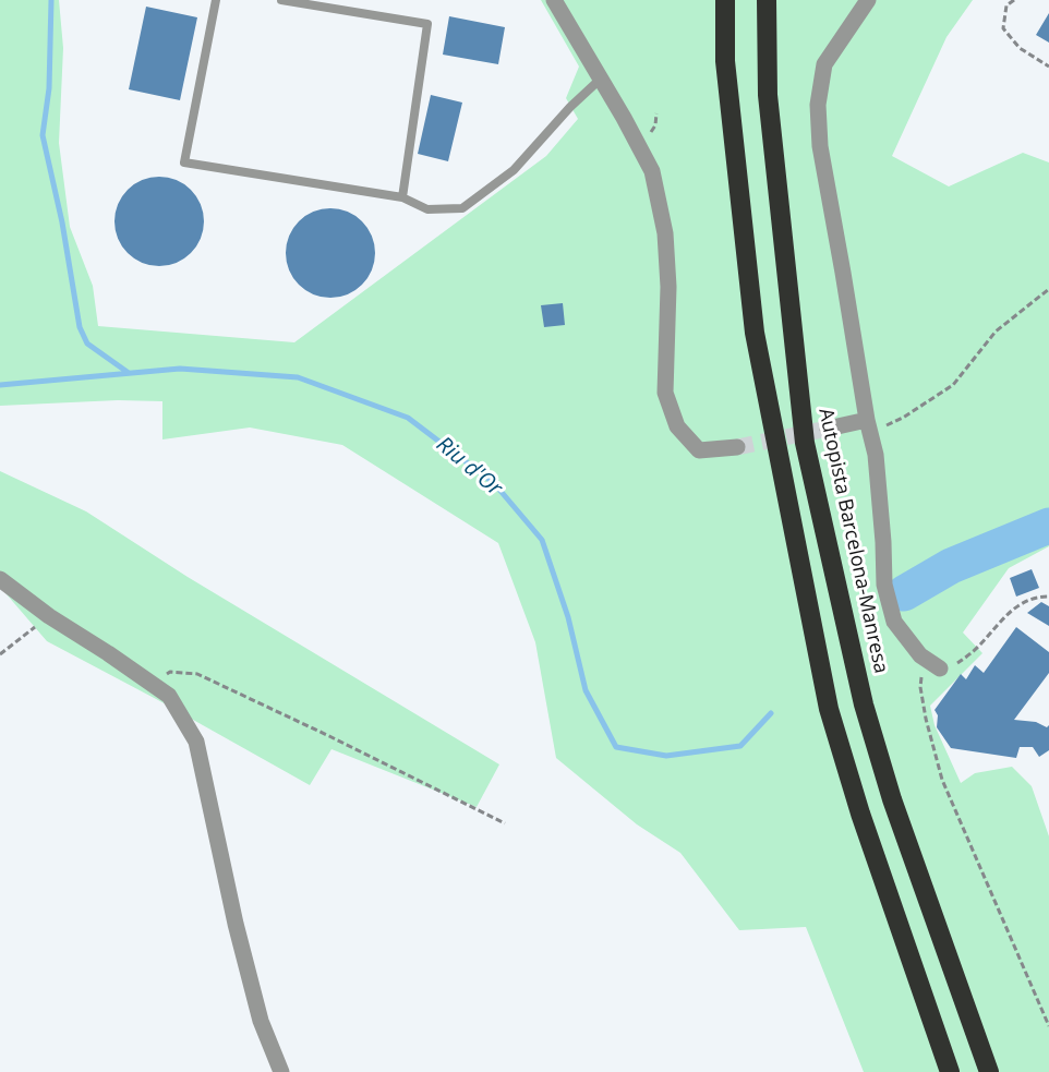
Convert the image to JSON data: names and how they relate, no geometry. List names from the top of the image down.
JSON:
{
  "streets": {
    "highway": ["Autopista Barcelona-Manresa"]
  },
  "water": ["Riu d'Or"]
}
